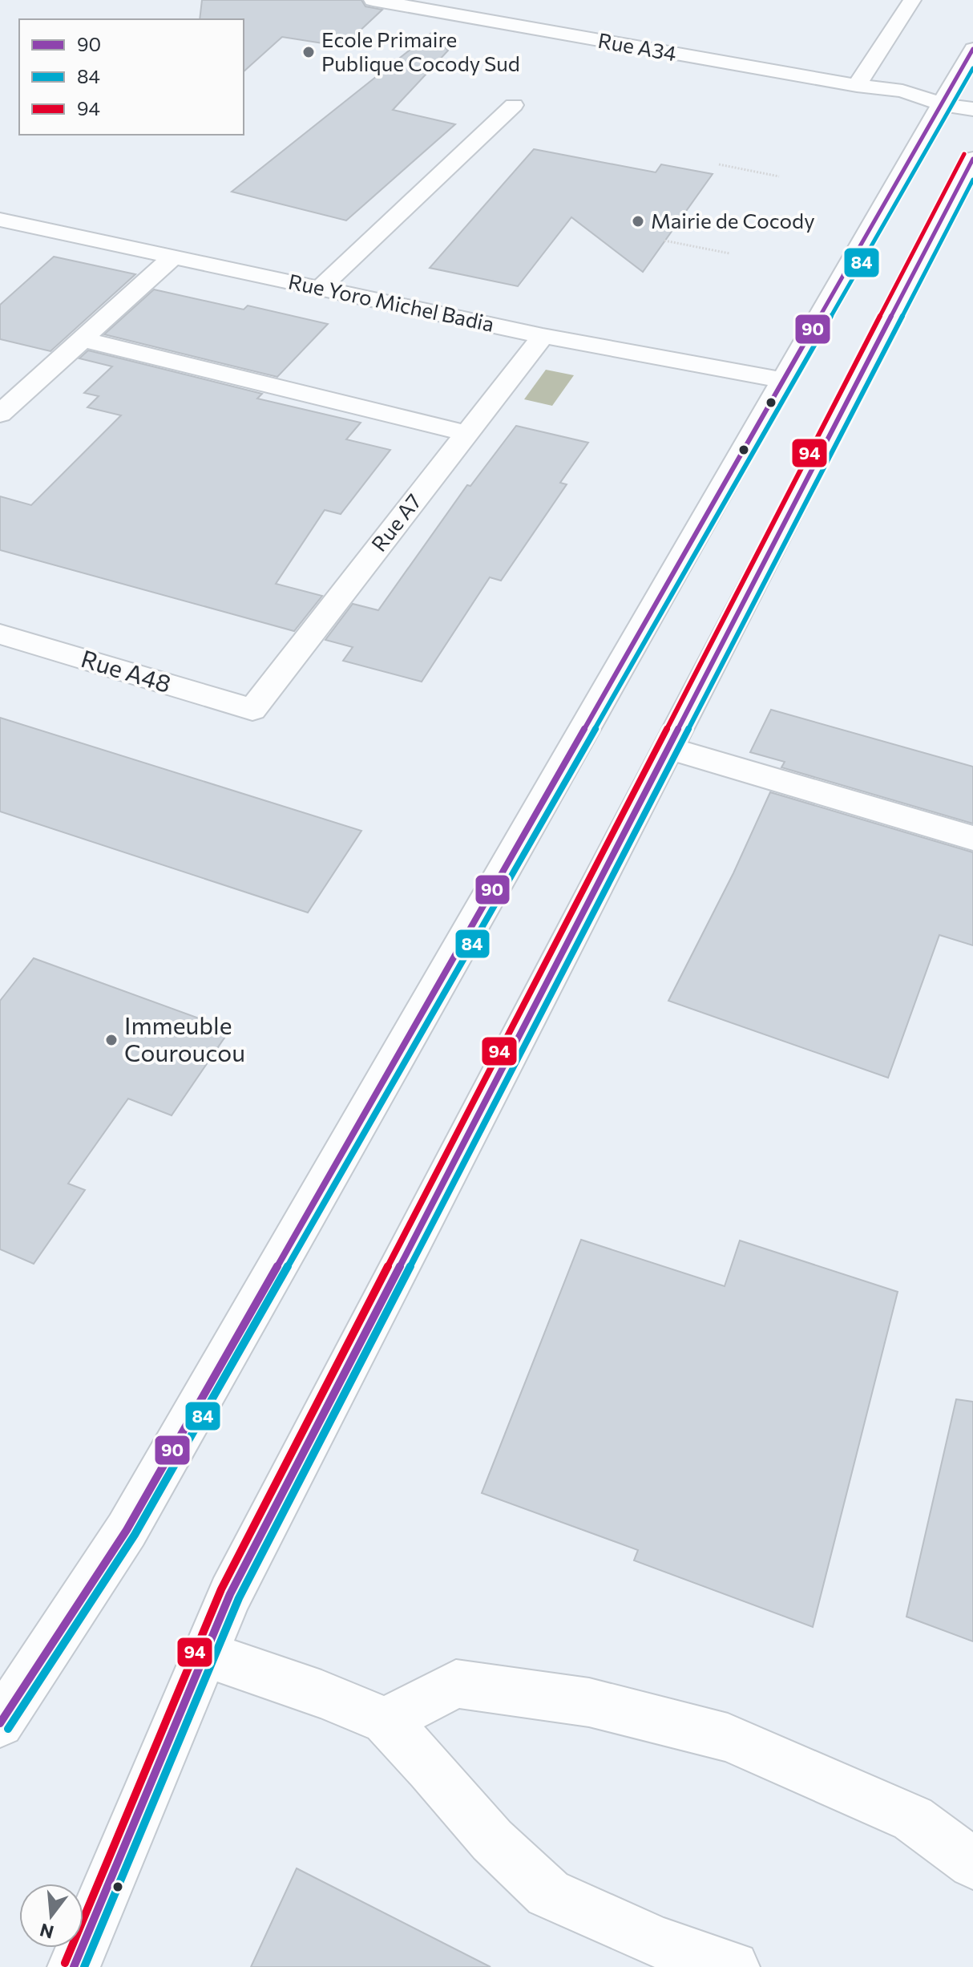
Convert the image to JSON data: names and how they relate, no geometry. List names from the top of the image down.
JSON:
{
  "streets": {
    "street": [
      "Rue A34",
      "Rue Yoro Michel Badia",
      "Rue A7",
      "Rue A48"
    ]
  },
  "crossings": [
    ["Rue Yoro Michel Badia", "Rue A7"],
    ["Rue A7", "Rue A48"]
  ],
  "places": ["Ecole Primaire Publique Cocody Sud", "Mairie de Cocody", "Immeuble Couroucou"],
  "lines": ["transit line 90", "transit line 84", "transit line 94"],
  "legend": ["90", "84", "94"],
  "north": "bottom"
}
